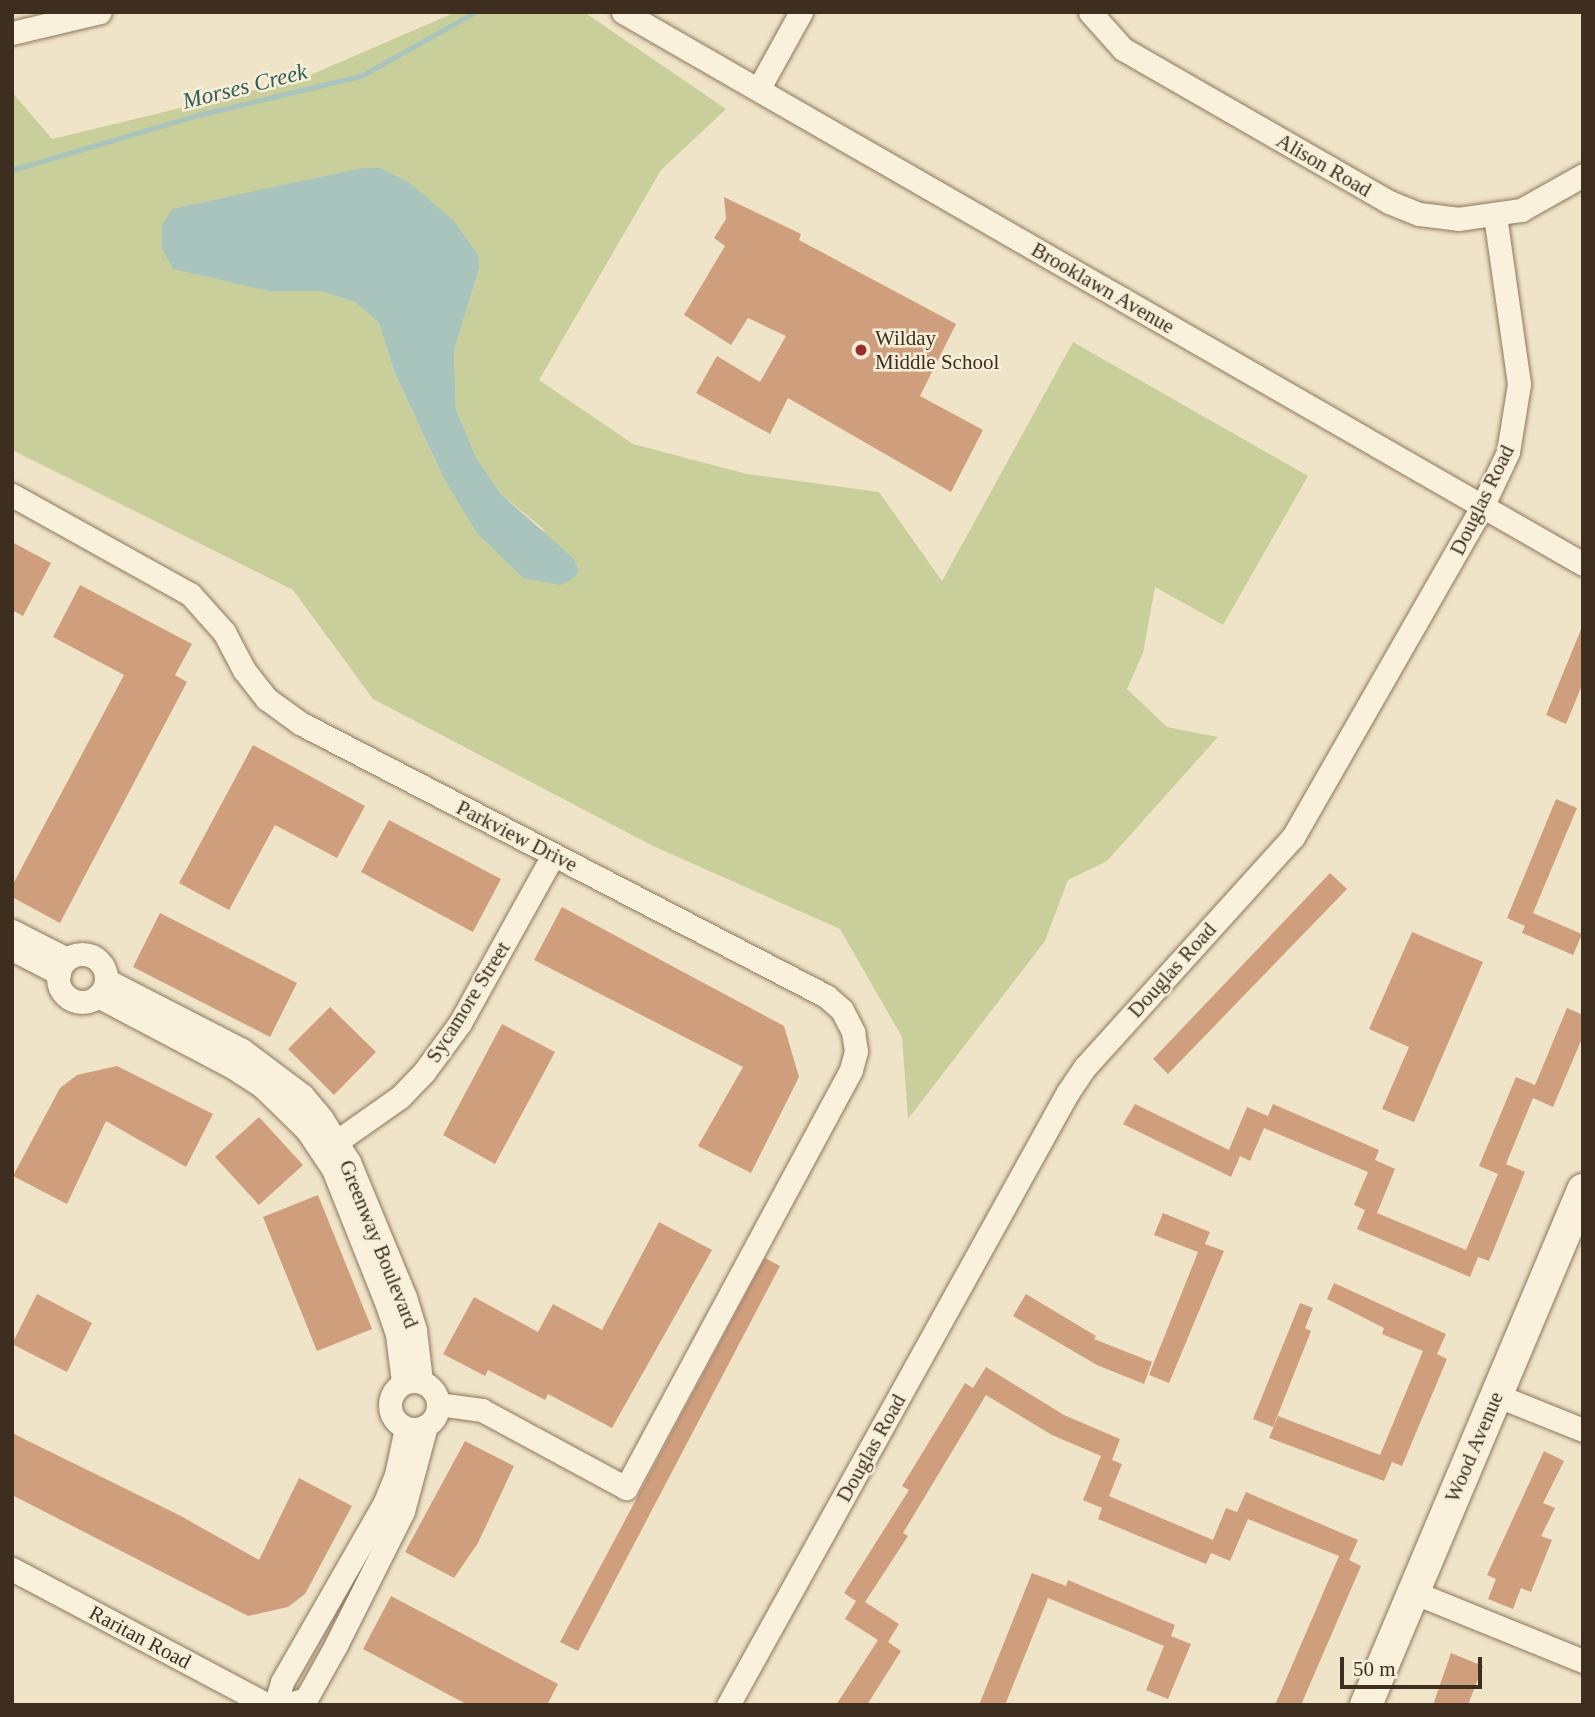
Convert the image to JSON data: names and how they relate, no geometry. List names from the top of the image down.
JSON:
{
  "streets": {
    "main road": ["Wood Avenue"],
    "street": [
      "Alison Road",
      "Brooklawn Avenue",
      "Douglas Road",
      "Parkview Drive",
      "Sycamore Street",
      "Greenway Boulevard",
      "Raritan Road"
    ]
  },
  "crossings": [
    ["Alison Road", "Douglas Road"],
    ["Brooklawn Avenue", "Douglas Road"],
    ["Parkview Drive", "Sycamore Street"],
    ["Parkview Drive", "Greenway Boulevard"],
    ["Sycamore Street", "Greenway Boulevard"]
  ],
  "water": ["Morses Creek"],
  "places": ["Wilday Middle School"],
  "scale_bar": "50 m"
}
